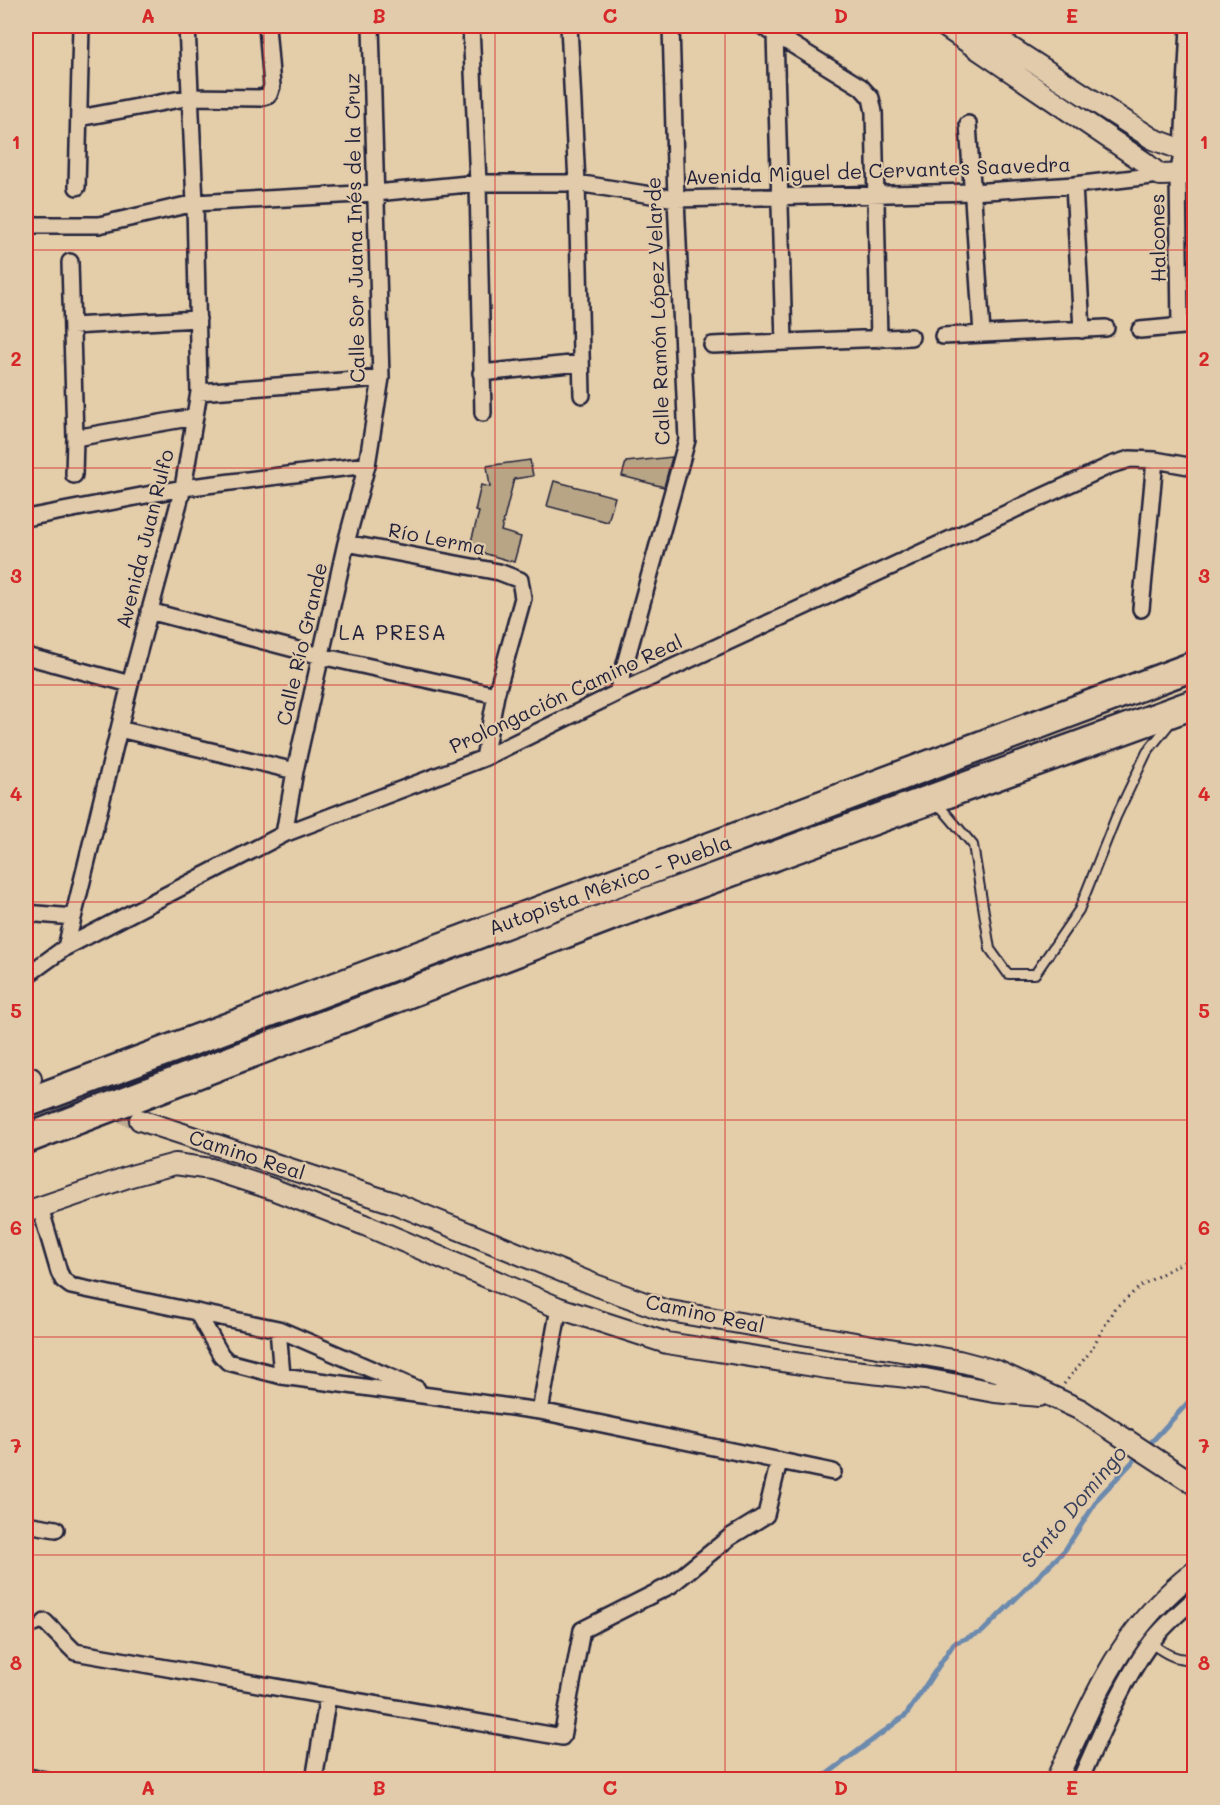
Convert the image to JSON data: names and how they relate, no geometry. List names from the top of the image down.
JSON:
{
  "streets": {
    "highway": ["Autopista México - Puebla"],
    "street": [
      "Avenida Miguel de Cervantes Saavedra",
      "Calle Sor Juana Inés de la Cruz",
      "Halcones",
      "Calle Ramón López Velarde",
      "Avenida Juan Rulfo",
      "Río Lerma",
      "Calle Río Grande",
      "Prolongación Camino Real",
      "Camino Real"
    ]
  },
  "crossings": [
    ["Avenida Miguel de Cervantes Saavedra", "Calle Sor Juana Inés de la Cruz"],
    ["Avenida Miguel de Cervantes Saavedra", "Halcones"],
    ["Avenida Miguel de Cervantes Saavedra", "Calle Ramón López Velarde"],
    ["Avenida Miguel de Cervantes Saavedra", "Avenida Juan Rulfo"],
    ["Calle Sor Juana Inés de la Cruz", "Calle Río Grande"],
    ["Calle Ramón López Velarde", "Prolongación Camino Real"],
    ["Avenida Juan Rulfo", "Prolongación Camino Real"],
    ["Río Lerma", "Calle Río Grande"],
    ["Calle Río Grande", "Prolongación Camino Real"]
  ],
  "districts": ["LA PRESA"],
  "water": ["Santo Domingo"],
  "grid": {
    "columns": [
      "A",
      "B",
      "C",
      "D",
      "E"
    ],
    "rows": [
      "1",
      "2",
      "3",
      "4",
      "5",
      "6",
      "7",
      "8"
    ]
  }
}
